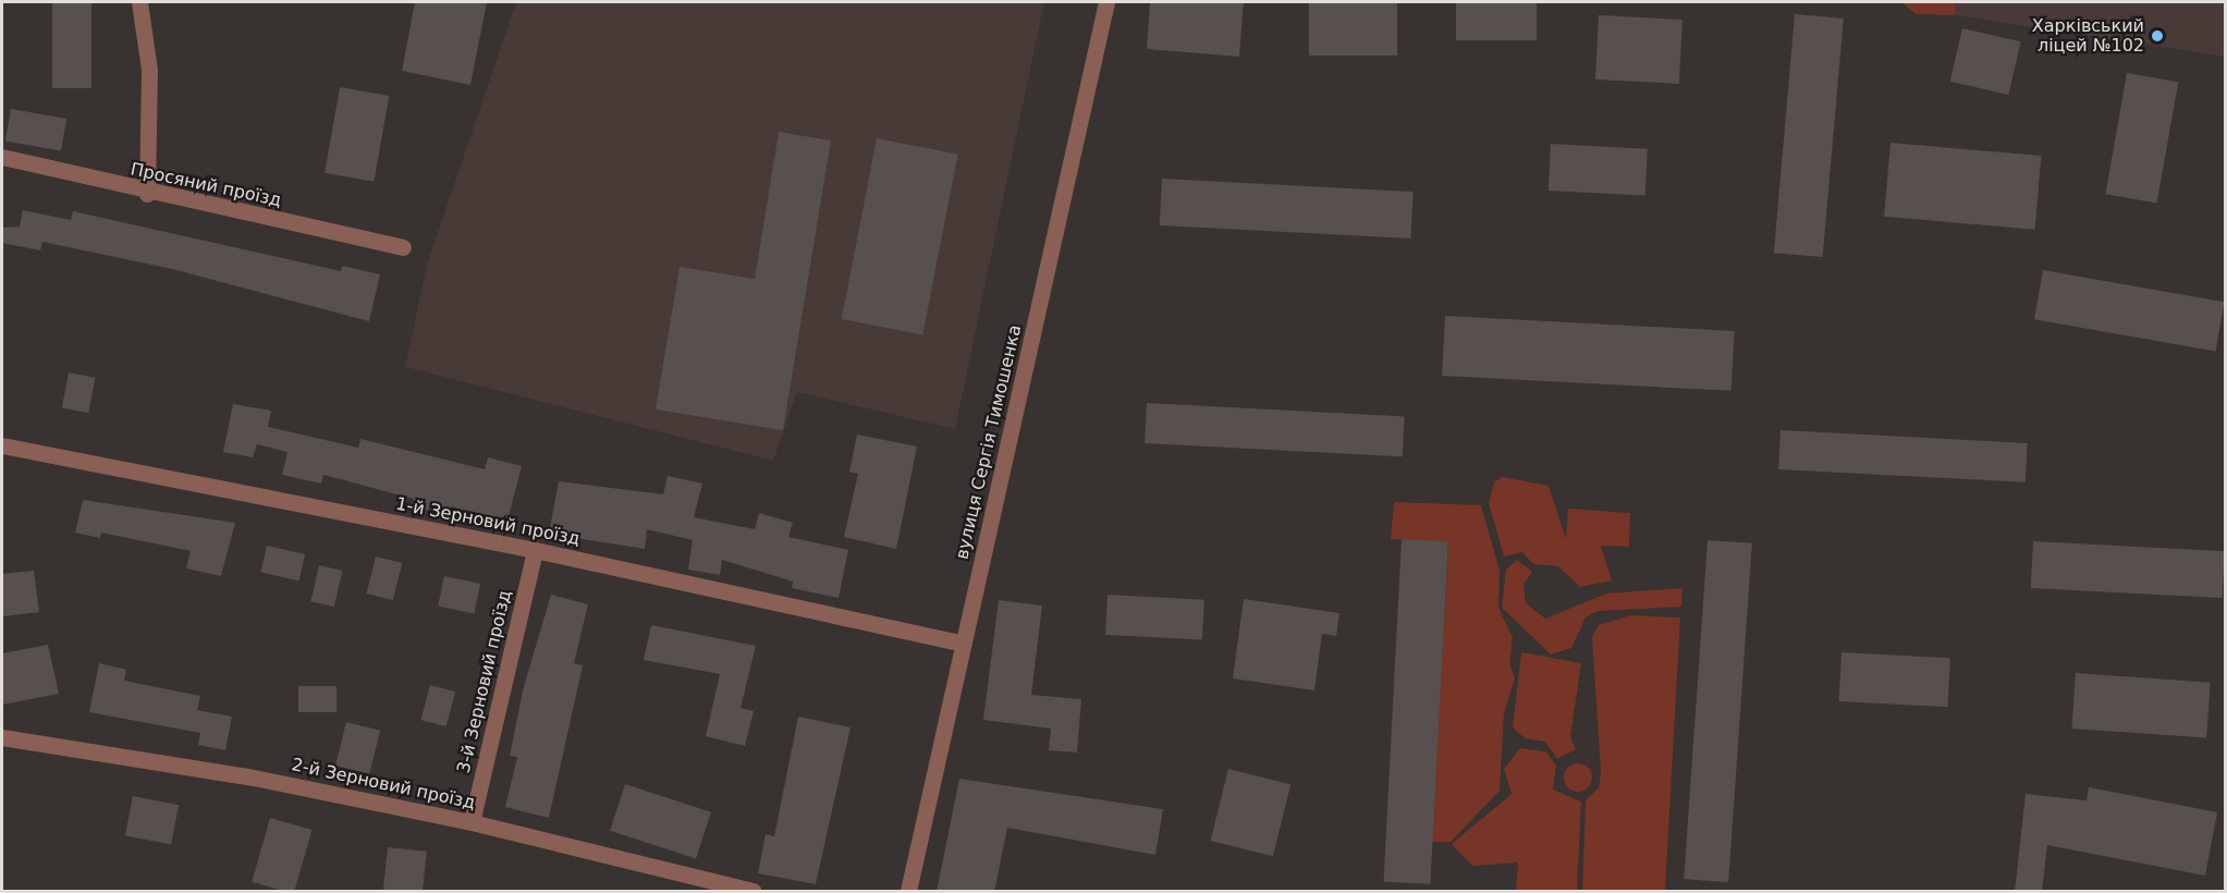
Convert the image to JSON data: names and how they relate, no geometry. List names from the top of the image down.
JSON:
{
  "streets": {
    "street": [
      "Просяний проїзд",
      "вулиця Сергія Тимошенка",
      "1-й Зерновий проїзд",
      "3-й Зерновий проїзд",
      "2-й Зерновий проїзд"
    ]
  },
  "crossings": [
    ["вулиця Сергія Тимошенка", "1-й Зерновий проїзд"],
    ["1-й Зерновий проїзд", "3-й Зерновий проїзд"],
    ["3-й Зерновий проїзд", "2-й Зерновий проїзд"]
  ],
  "places": ["Харківський ліцей №102"]
}
